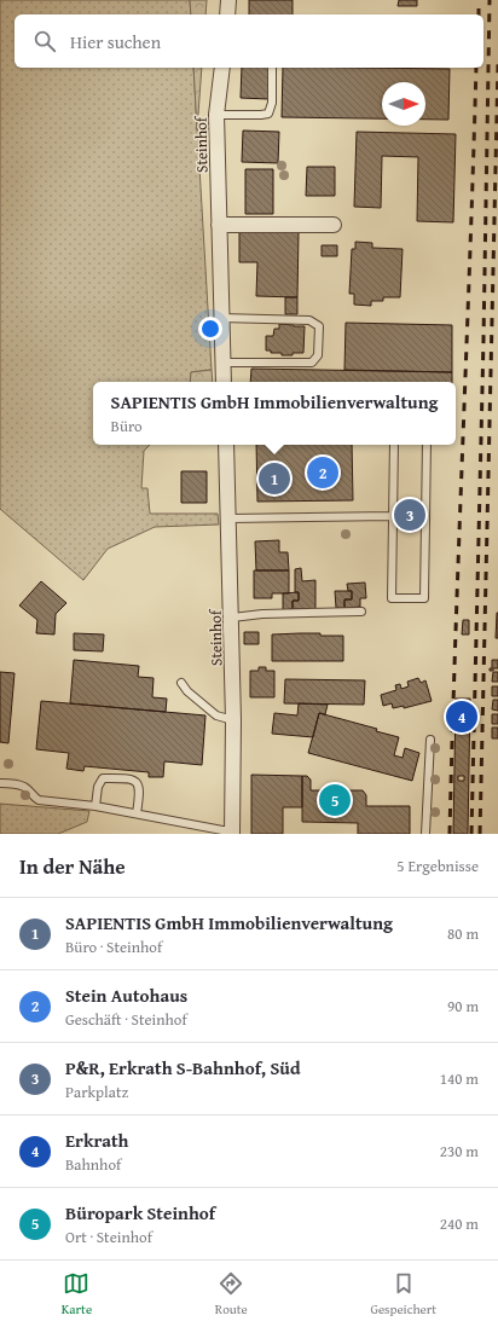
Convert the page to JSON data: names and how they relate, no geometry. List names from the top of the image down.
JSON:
{
  "streets": {
    "street": ["Steinhof"]
  },
  "north": "right",
  "page": {
    "search": "Hier suchen",
    "popup": ["SAPIENTIS GmbH Immobilienverwaltung", "Büro"],
    "pins": [
      "2",
      "1",
      "3",
      "4",
      "5"
    ],
    "heading": ["In der Nähe", "5 Ergebnisse"],
    "list": [
      {
        "mark": "1",
        "name": "SAPIENTIS GmbH Immobilienverwaltung",
        "note": "Büro · Steinhof",
        "value": "80 m"
      },
      {
        "mark": "2",
        "name": "Stein Autohaus",
        "note": "Geschäft · Steinhof",
        "value": "90 m"
      },
      {
        "mark": "3",
        "name": "P&R, Erkrath S-Bahnhof, Süd",
        "note": "Parkplatz",
        "value": "140 m"
      },
      {
        "mark": "4",
        "name": "Erkrath",
        "note": "Bahnhof",
        "value": "230 m"
      },
      {
        "mark": "5",
        "name": "Büropark Steinhof",
        "note": "Ort · Steinhof",
        "value": "240 m"
      }
    ],
    "nav": ["Karte", "Route", "Gespeichert"]
  }
}
